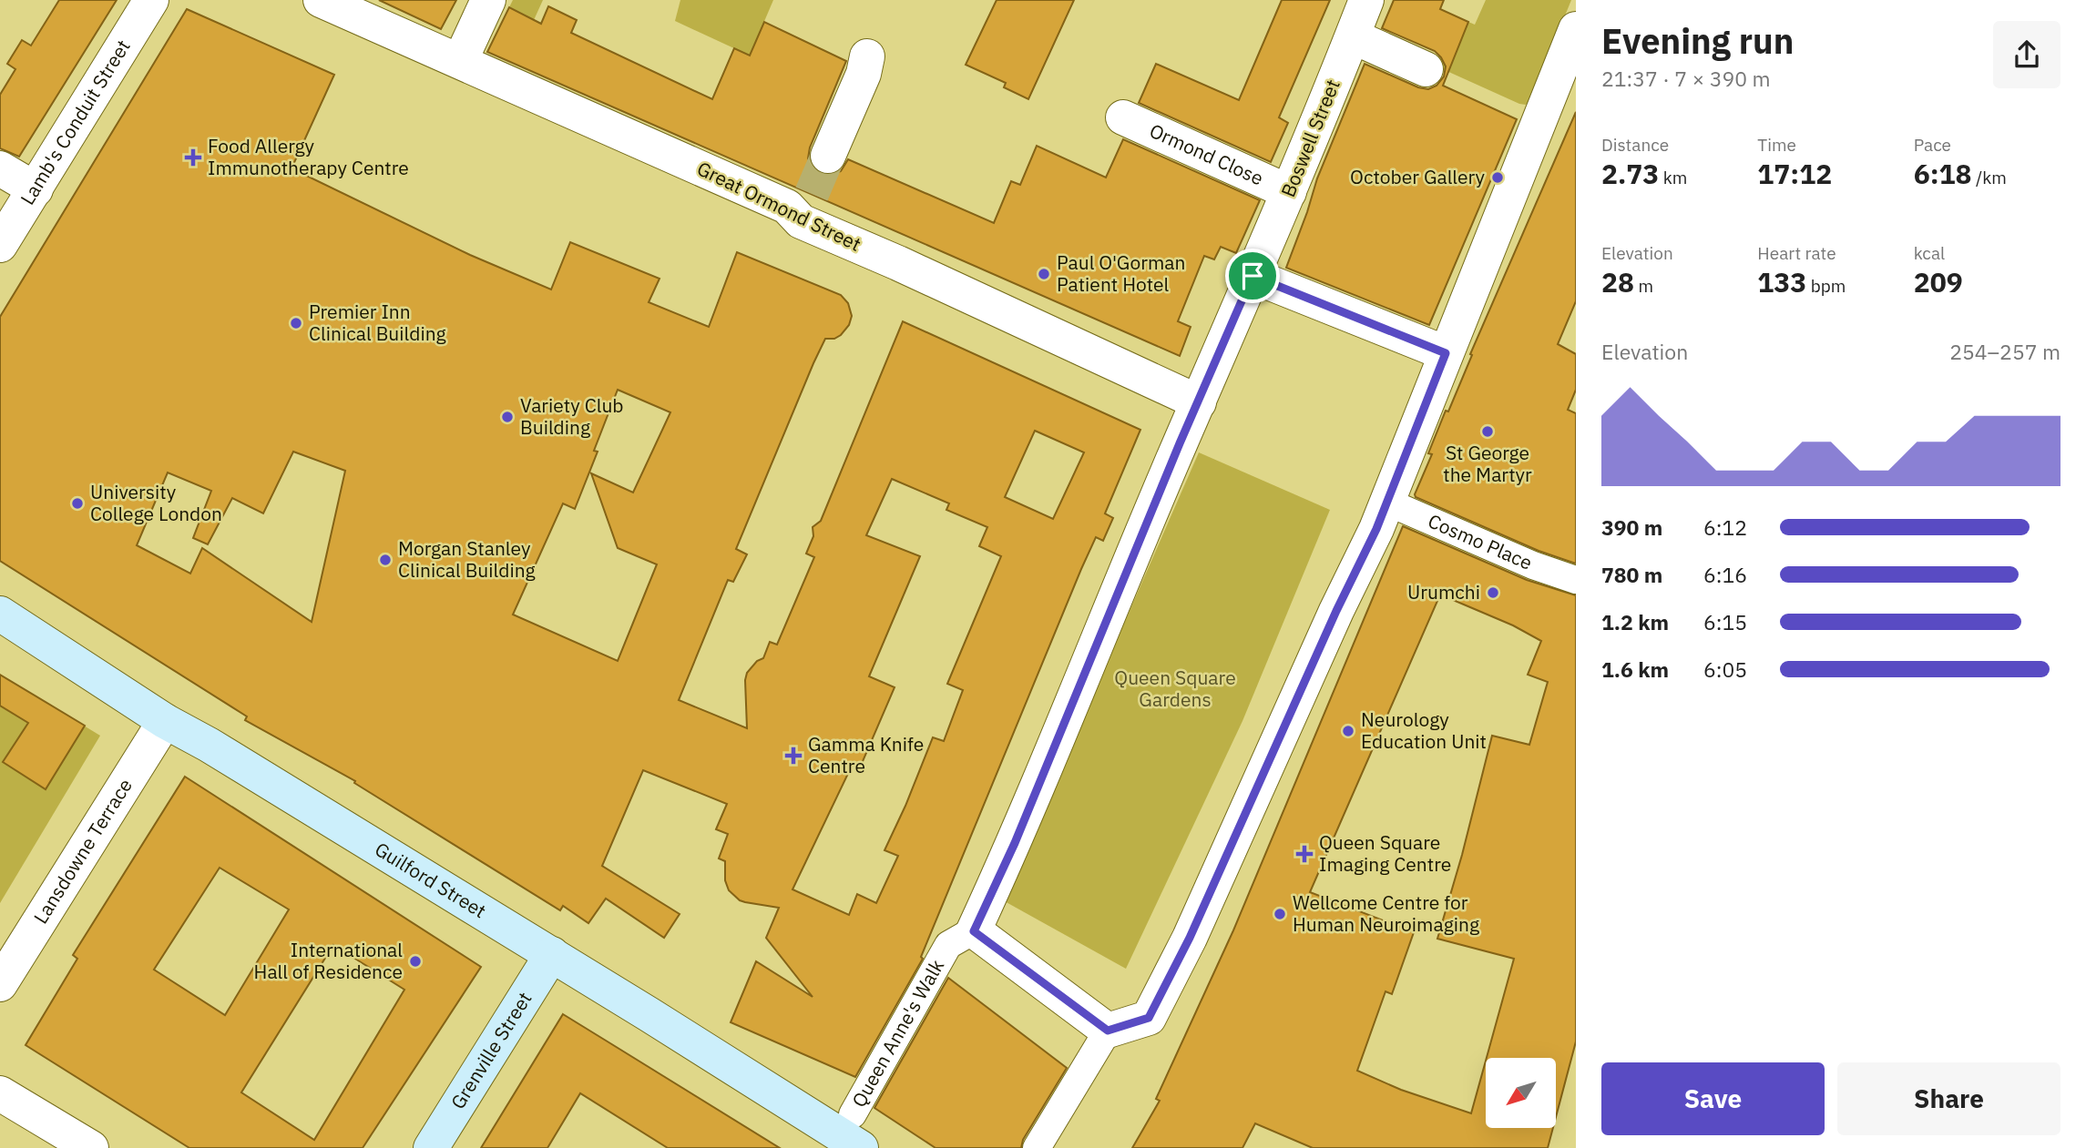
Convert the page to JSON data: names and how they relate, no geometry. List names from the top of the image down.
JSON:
{
  "streets": {
    "main road": ["Guilford Street", "Grenville Street"],
    "street": [
      "Lamb's Conduit Street",
      "Boswell Street",
      "Ormond Close",
      "Great Ormond Street",
      "Cosmo Place",
      "Lansdowne Terrace",
      "Queen Anne's Walk"
    ]
  },
  "crossings": [
    ["Boswell Street", "Ormond Close"],
    ["Boswell Street", "Great Ormond Street"],
    ["Boswell Street", "Queen Anne's Walk"],
    ["Lansdowne Terrace", "Guilford Street"],
    ["Guilford Street", "Grenville Street"]
  ],
  "parks": ["Queen Square Gardens"],
  "places": {
    "health": ["Food Allergy Immunotherapy Centre", "Gamma Knife Centre", "Queen Square Imaging Centre"],
    "other": [
      "October Gallery",
      "Paul O'Gorman Patient Hotel",
      "Premier Inn Clinical Building",
      "Variety Club Building",
      "St George the Martyr",
      "University College London",
      "Morgan Stanley Clinical Building",
      "Urumchi",
      "Neurology Education Unit",
      "Wellcome Centre for Human Neuroimaging",
      "International Hall of Residence"
    ]
  },
  "north": "bottom left",
  "page": {
    "heading": ["Evening run", "21:37 · 7 × 390 m"],
    "stats": [
      ["Distance", "2.73 km"],
      ["Time", "17:12"],
      ["Pace", "6:18 /km"],
      ["Elevation", "28 m"],
      ["Heart rate", "133 bpm"],
      ["kcal", "209"]
    ],
    "chart": ["Elevation", "254–257 m"],
    "list": [
      {
        "name": "390 m",
        "note": "6:12"
      },
      {
        "name": "780 m",
        "note": "6:16"
      },
      {
        "name": "1.2 km",
        "note": "6:15"
      },
      {
        "name": "1.6 km",
        "note": "6:05"
      }
    ],
    "buttons": ["Save", "Share"]
  }
}
